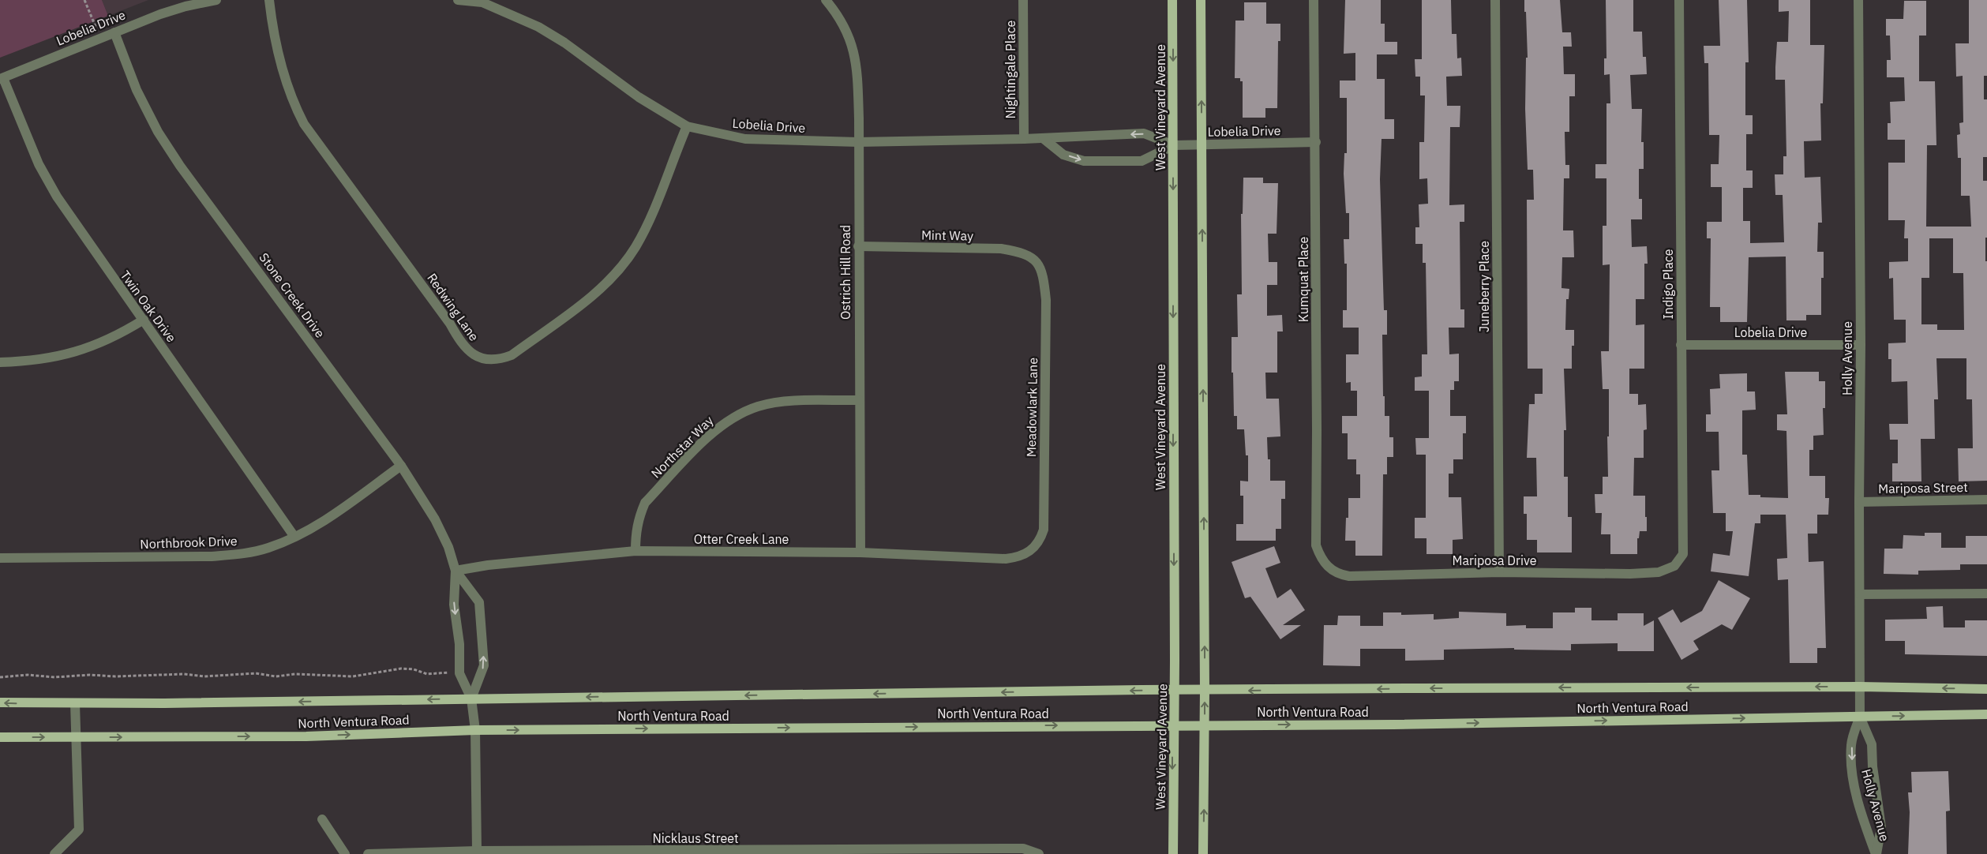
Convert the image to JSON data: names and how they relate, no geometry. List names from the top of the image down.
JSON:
{
  "streets": {
    "main road": ["West Vineyard Avenue", "North Ventura Road"],
    "street": [
      "Lobelia Drive",
      "Nightingale Place",
      "Mint Way",
      "Ostrich Hill Road",
      "Kumquat Place",
      "Indigo Place",
      "Juneberry Place",
      "Stone Creek Drive",
      "Twin Oak Drive",
      "Redwing Lane",
      "Holly Avenue",
      "Meadowlark Lane",
      "Northstar Way",
      "Mariposa Street",
      "Otter Creek Lane",
      "Northbrook Drive",
      "Mariposa Drive",
      "Nicklaus Street"
    ]
  },
  "crossings": [
    ["Lobelia Drive", "Nightingale Place"],
    ["Lobelia Drive", "West Vineyard Avenue"],
    ["Lobelia Drive", "Ostrich Hill Road"],
    ["Lobelia Drive", "Kumquat Place"],
    ["Lobelia Drive", "Indigo Place"],
    ["Lobelia Drive", "Stone Creek Drive"],
    ["Lobelia Drive", "Twin Oak Drive"],
    ["Lobelia Drive", "Redwing Lane"],
    ["Lobelia Drive", "Holly Avenue"],
    ["West Vineyard Avenue", "North Ventura Road"],
    ["Mint Way", "Ostrich Hill Road"],
    ["Mint Way", "Meadowlark Lane"],
    ["Ostrich Hill Road", "Northstar Way"],
    ["Ostrich Hill Road", "Otter Creek Lane"],
    ["Kumquat Place", "Mariposa Drive"],
    ["Indigo Place", "Mariposa Drive"],
    ["Juneberry Place", "Mariposa Drive"],
    ["Stone Creek Drive", "Otter Creek Lane"],
    ["Stone Creek Drive", "Northbrook Drive"],
    ["Stone Creek Drive", "North Ventura Road"],
    ["Stone Creek Drive", "Nicklaus Street"],
    ["Twin Oak Drive", "Northbrook Drive"],
    ["Holly Avenue", "Mariposa Street"],
    ["Holly Avenue", "North Ventura Road"],
    ["Meadowlark Lane", "Otter Creek Lane"],
    ["Northstar Way", "Otter Creek Lane"]
  ]
}
